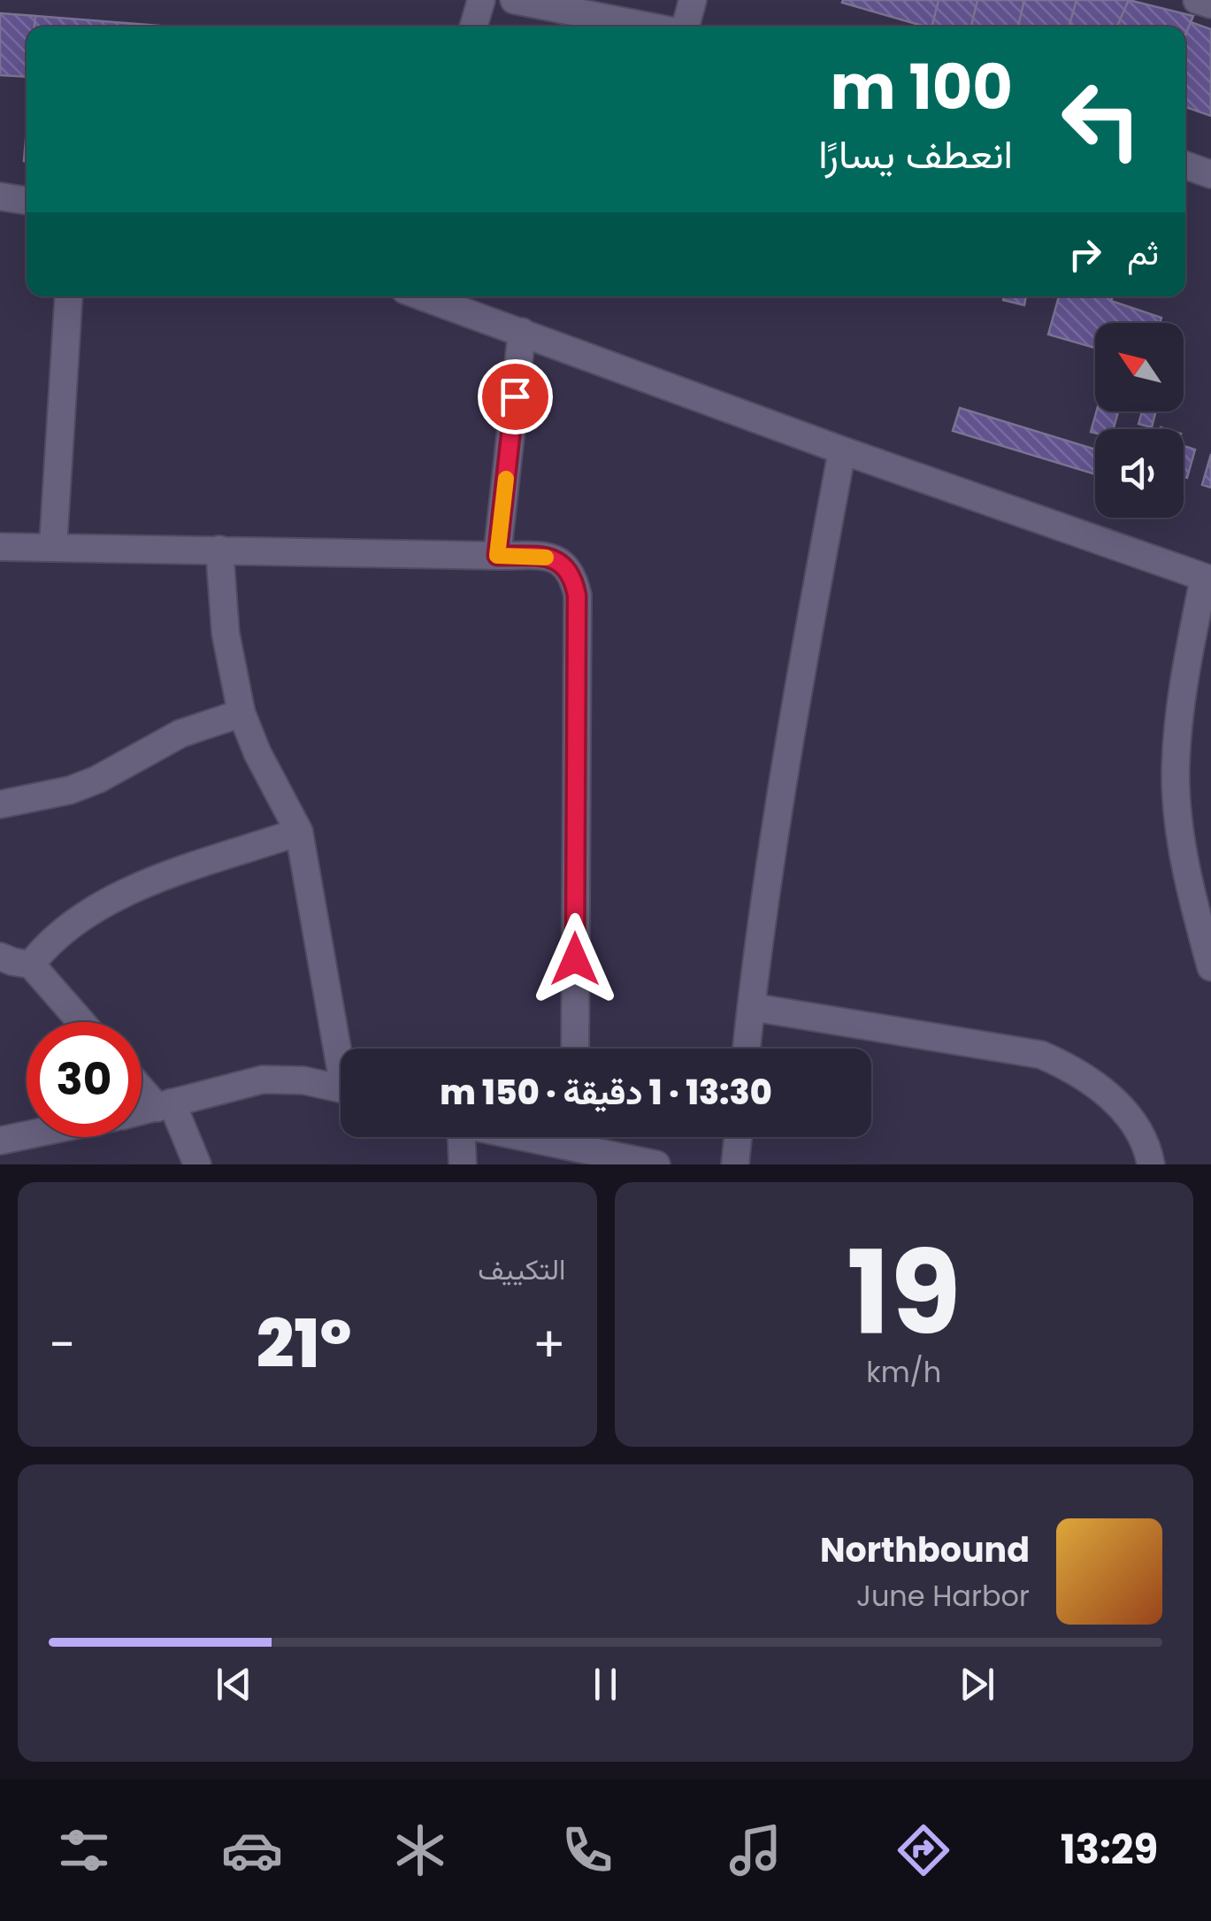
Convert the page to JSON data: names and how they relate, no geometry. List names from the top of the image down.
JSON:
{
  "north": "top left",
  "page": {
    "turn": ["100 m", "انعطف يسارًا"],
    "then": "ثم",
    "limit": "30",
    "trip": "13:30 · 1 دقيقة · 150 m",
    "tile": [
      ["19", "km/h"],
      "التكييف"
    ],
    "heat": ["−", "21°", "+"],
    "song": ["Northbound", "June Harbor"],
    "tabs": "13:29"
  }
}
